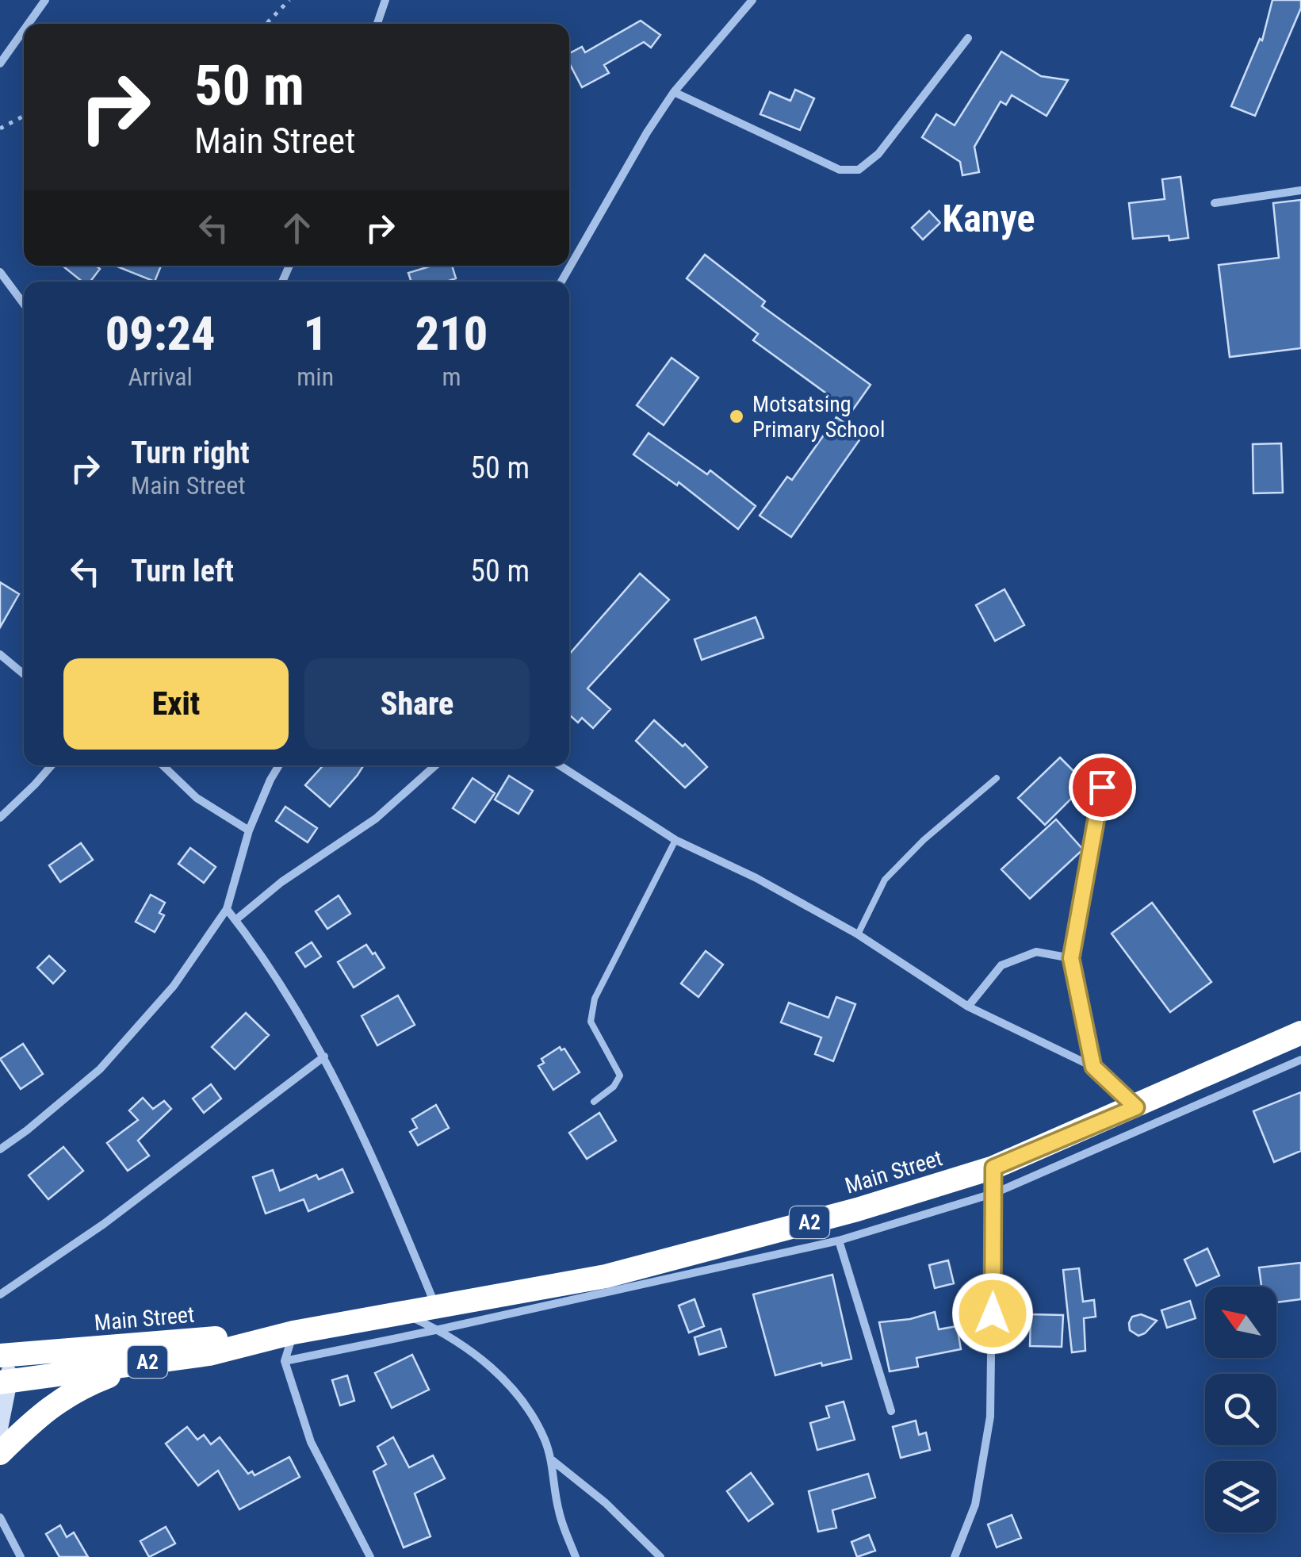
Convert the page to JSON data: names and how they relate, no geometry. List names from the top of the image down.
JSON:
{
  "streets": {
    "highway": ["Main Street", "A2"]
  },
  "districts": ["Kanye"],
  "places": ["Motsatsing Primary School"],
  "north": "top left",
  "page": {
    "turn": ["50 m", "Main Street"],
    "eta": [
      "09:24",
      "Arrival",
      "1",
      "min",
      "210",
      "m"
    ],
    "list": [
      {
        "name": "Turn right",
        "note": "Main Street",
        "value": "50 m"
      },
      {
        "name": "Turn left",
        "value": "50 m"
      }
    ],
    "buttons": ["Exit", "Share"]
  }
}
